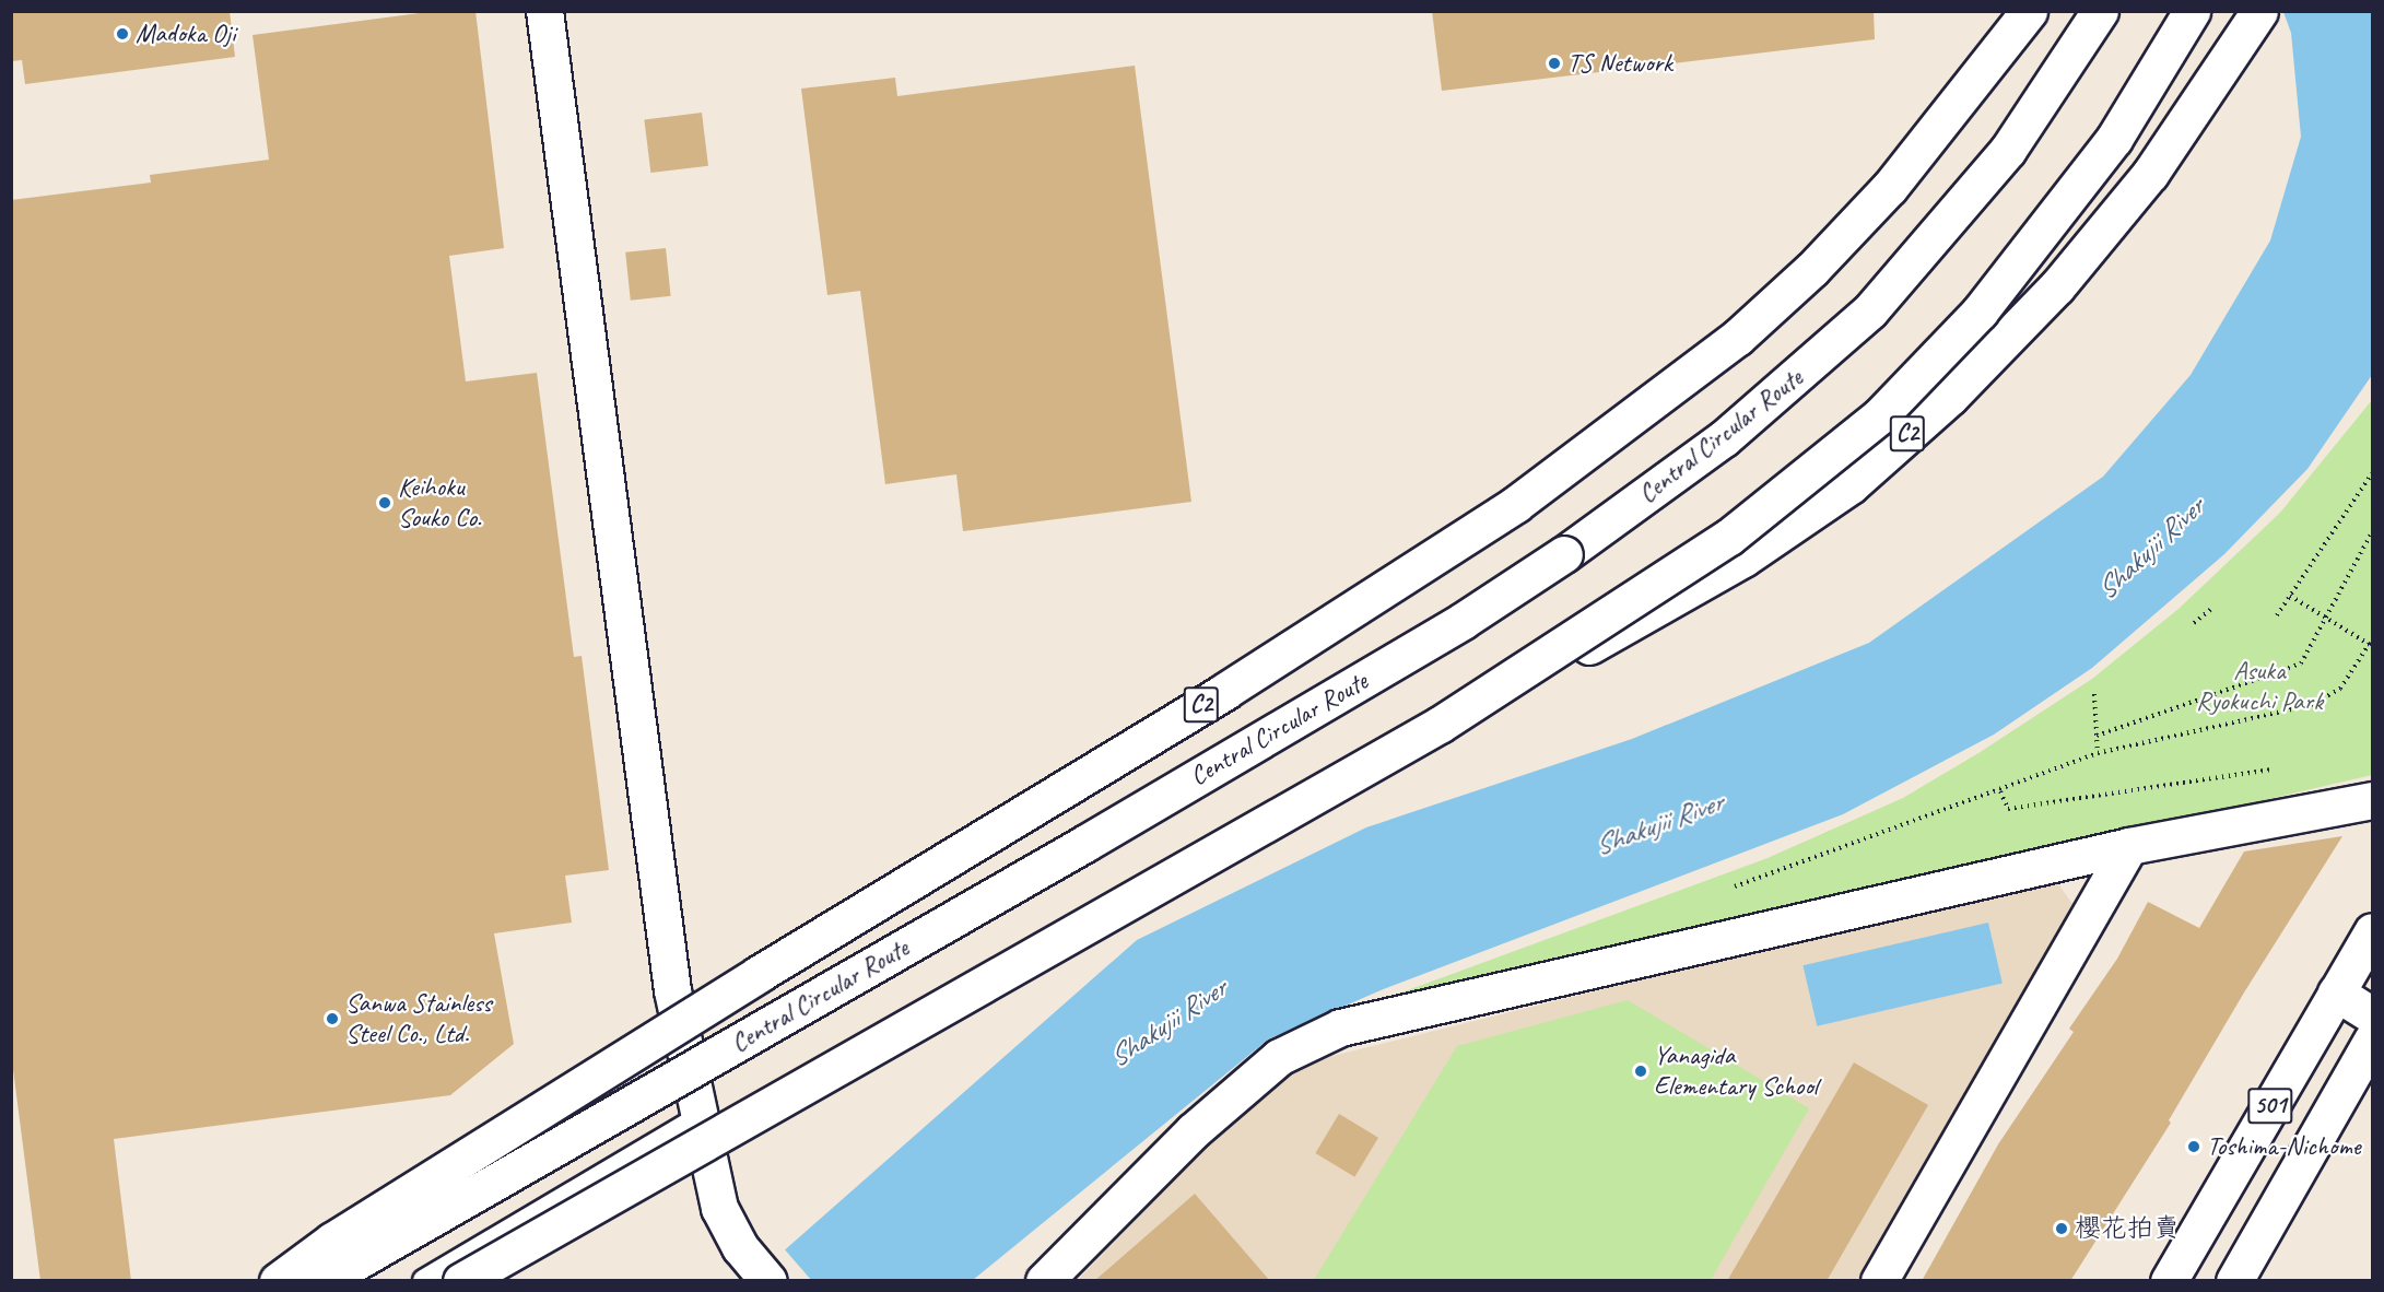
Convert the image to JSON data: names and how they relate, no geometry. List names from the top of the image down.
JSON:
{
  "streets": {
    "main road": ["C2", "Central Circular Route", "501"]
  },
  "water": ["Shakujii River"],
  "parks": ["Asuka Ryokuchi Park"],
  "places": [
    "Madoka Oji",
    "TS Network",
    "Keihoku Souko Co.",
    "Sanwa Stainless Steel Co., Ltd.",
    "Yanagida Elementary School",
    "Toshima-Nichome",
    "櫻花拍賣"
  ]
}
